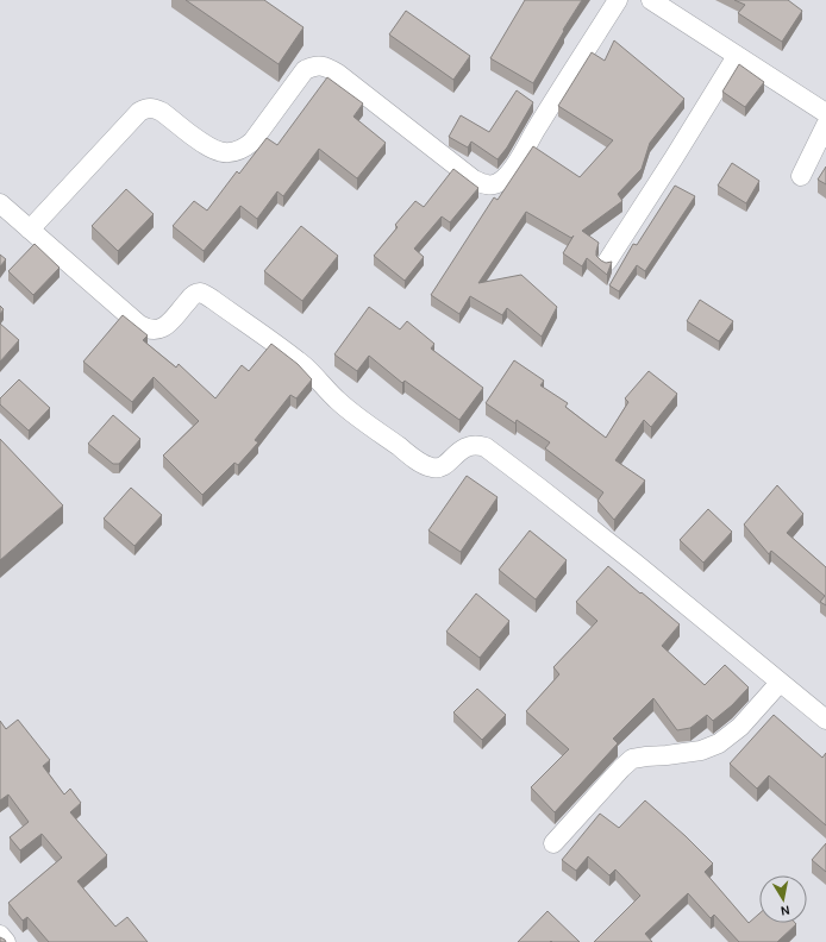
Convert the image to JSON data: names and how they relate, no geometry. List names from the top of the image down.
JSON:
{
  "north": "bottom"
}
